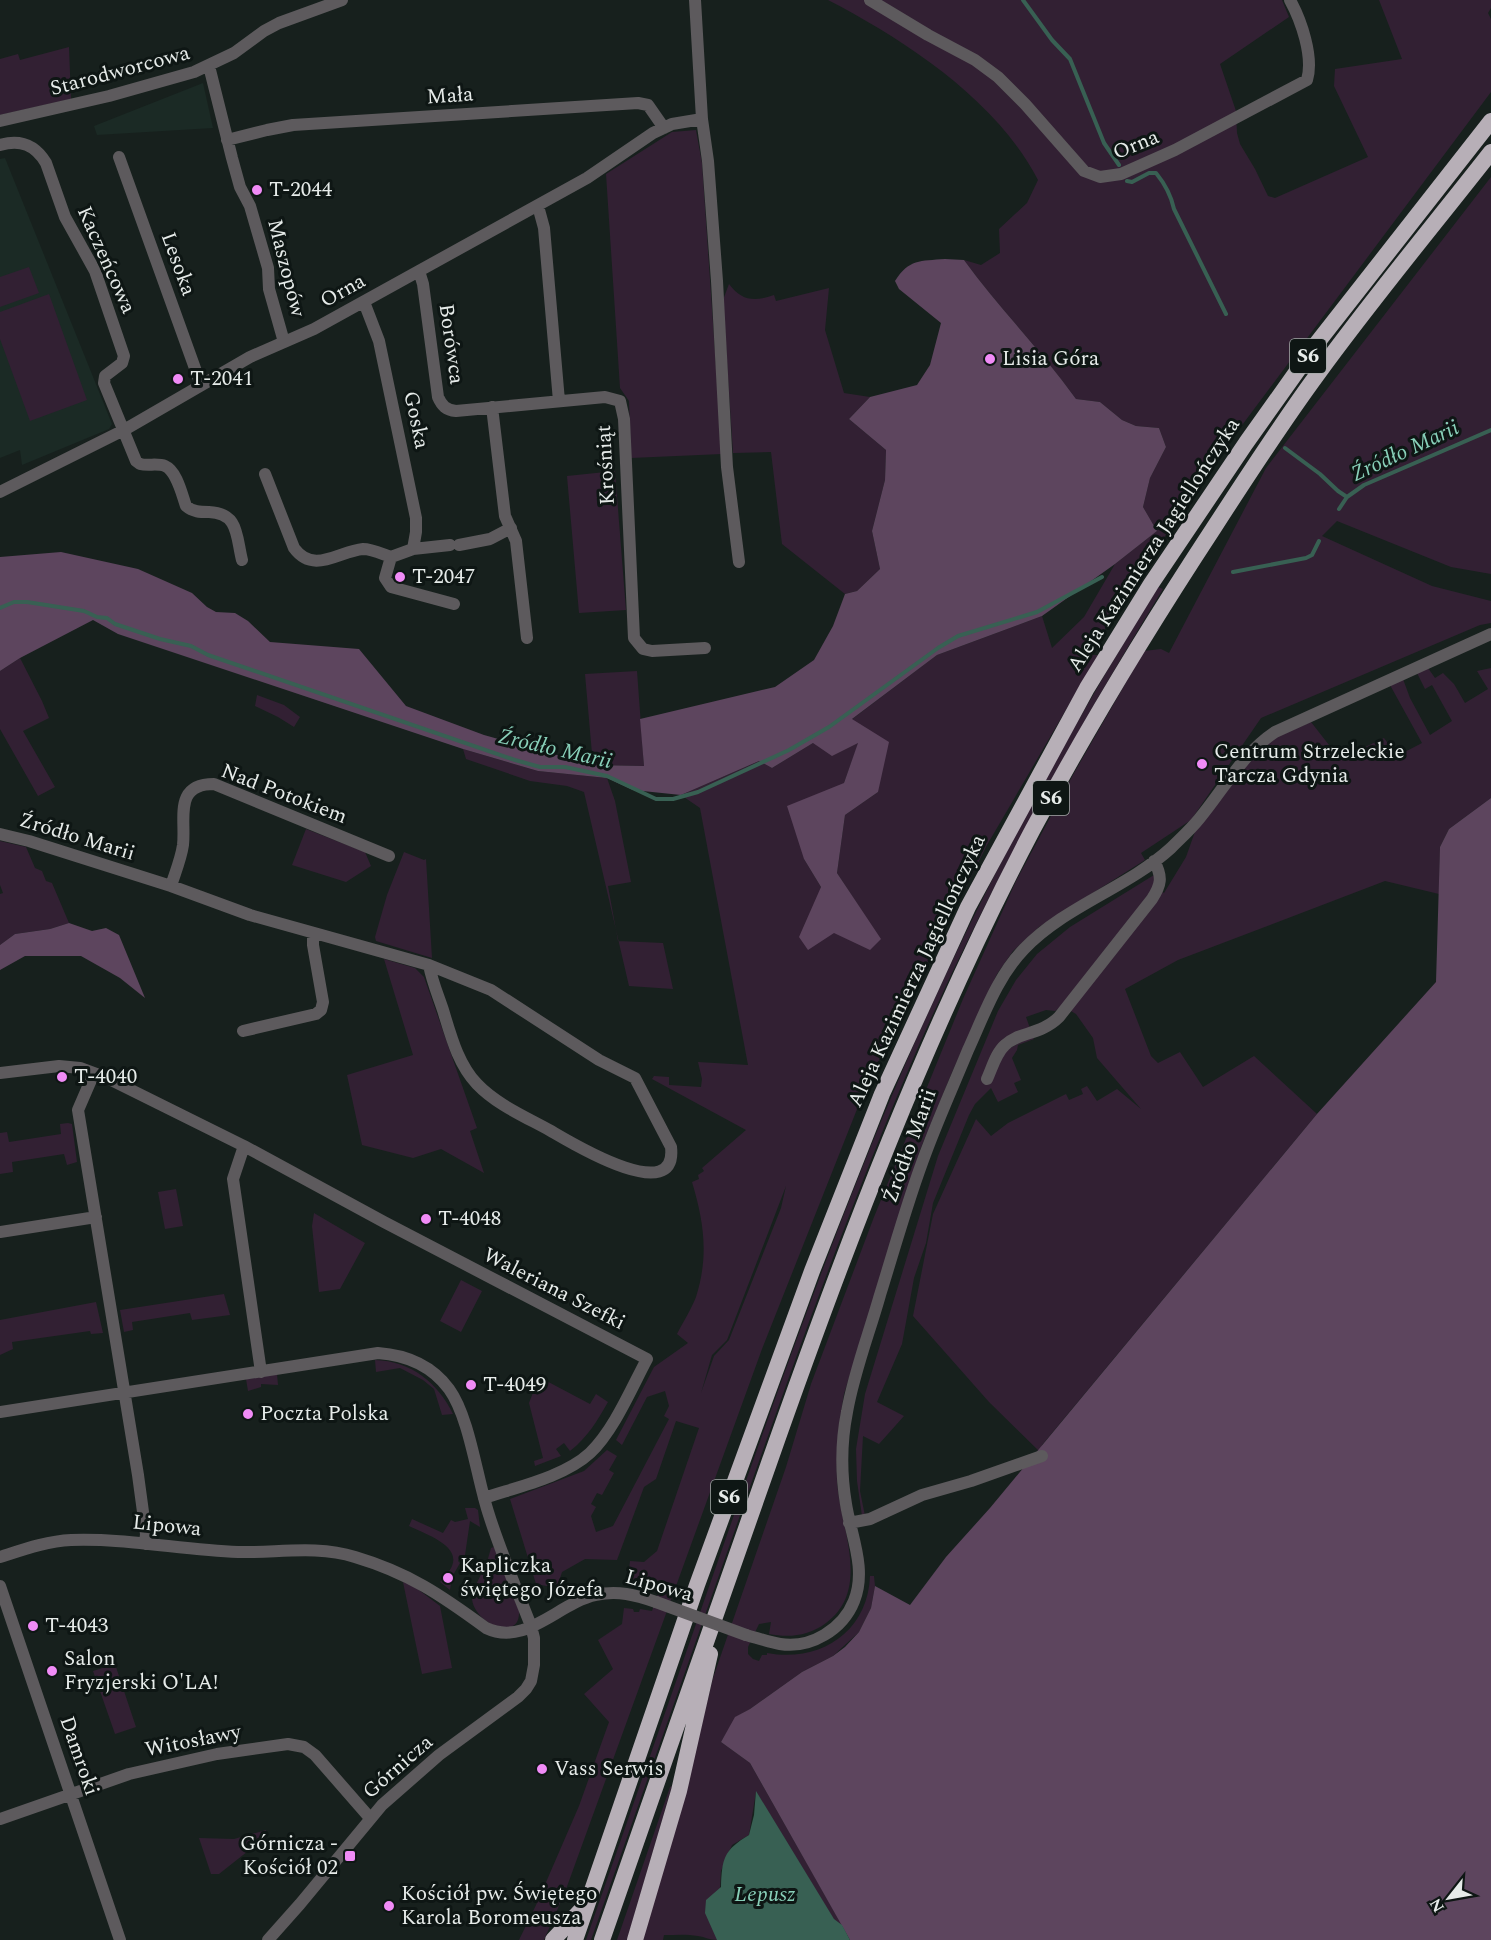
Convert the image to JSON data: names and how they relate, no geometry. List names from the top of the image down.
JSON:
{
  "streets": {
    "highway": ["S6", "Aleja Kazimierza Jagiellończyka"],
    "street": [
      "Starodworcowa",
      "Mała",
      "Orna",
      "Kaczeńcowa",
      "Lesoka",
      "Maszopów",
      "Borówca",
      "Goska",
      "Krośniąt",
      "Nad Potokiem",
      "Źródło Marii",
      "Waleriana Szefki",
      "Lipowa",
      "Witosławy",
      "Damroki",
      "Górnicza"
    ]
  },
  "crossings": [
    ["Starodworcowa", "Maszopów"],
    ["Mała", "Orna"],
    ["Mała", "Maszopów"],
    ["Orna", "Kaczeńcowa"],
    ["Orna", "Lesoka"],
    ["Orna", "Maszopów"],
    ["Orna", "Borówca"],
    ["Orna", "Goska"],
    ["Borówca", "Krośniąt"],
    ["S6", "Aleja Kazimierza Jagiellończyka"],
    ["Nad Potokiem", "Źródło Marii"],
    ["Źródło Marii", "Lipowa"],
    ["Waleriana Szefki", "Górnicza"],
    ["Lipowa", "Górnicza"],
    ["Witosławy", "Damroki"],
    ["Witosławy", "Górnicza"]
  ],
  "water": ["Źródło Marii", "Lepusz"],
  "places": {
    "other": [
      "T-2044",
      "Lisia Góra",
      "T-2041",
      "T-2047",
      "Centrum Strzeleckie Tarcza Gdynia",
      "T-4040",
      "T-4048",
      "T-4049",
      "Poczta Polska",
      "Kapliczka świętego Józefa",
      "T-4043",
      "Salon Fryzjerski O'LA!",
      "Vass Serwis",
      "Kościół pw. Świętego Karola Boromeusza"
    ],
    "transit": ["Górnicza - Kościół 02"]
  },
  "north": "bottom left"
}
